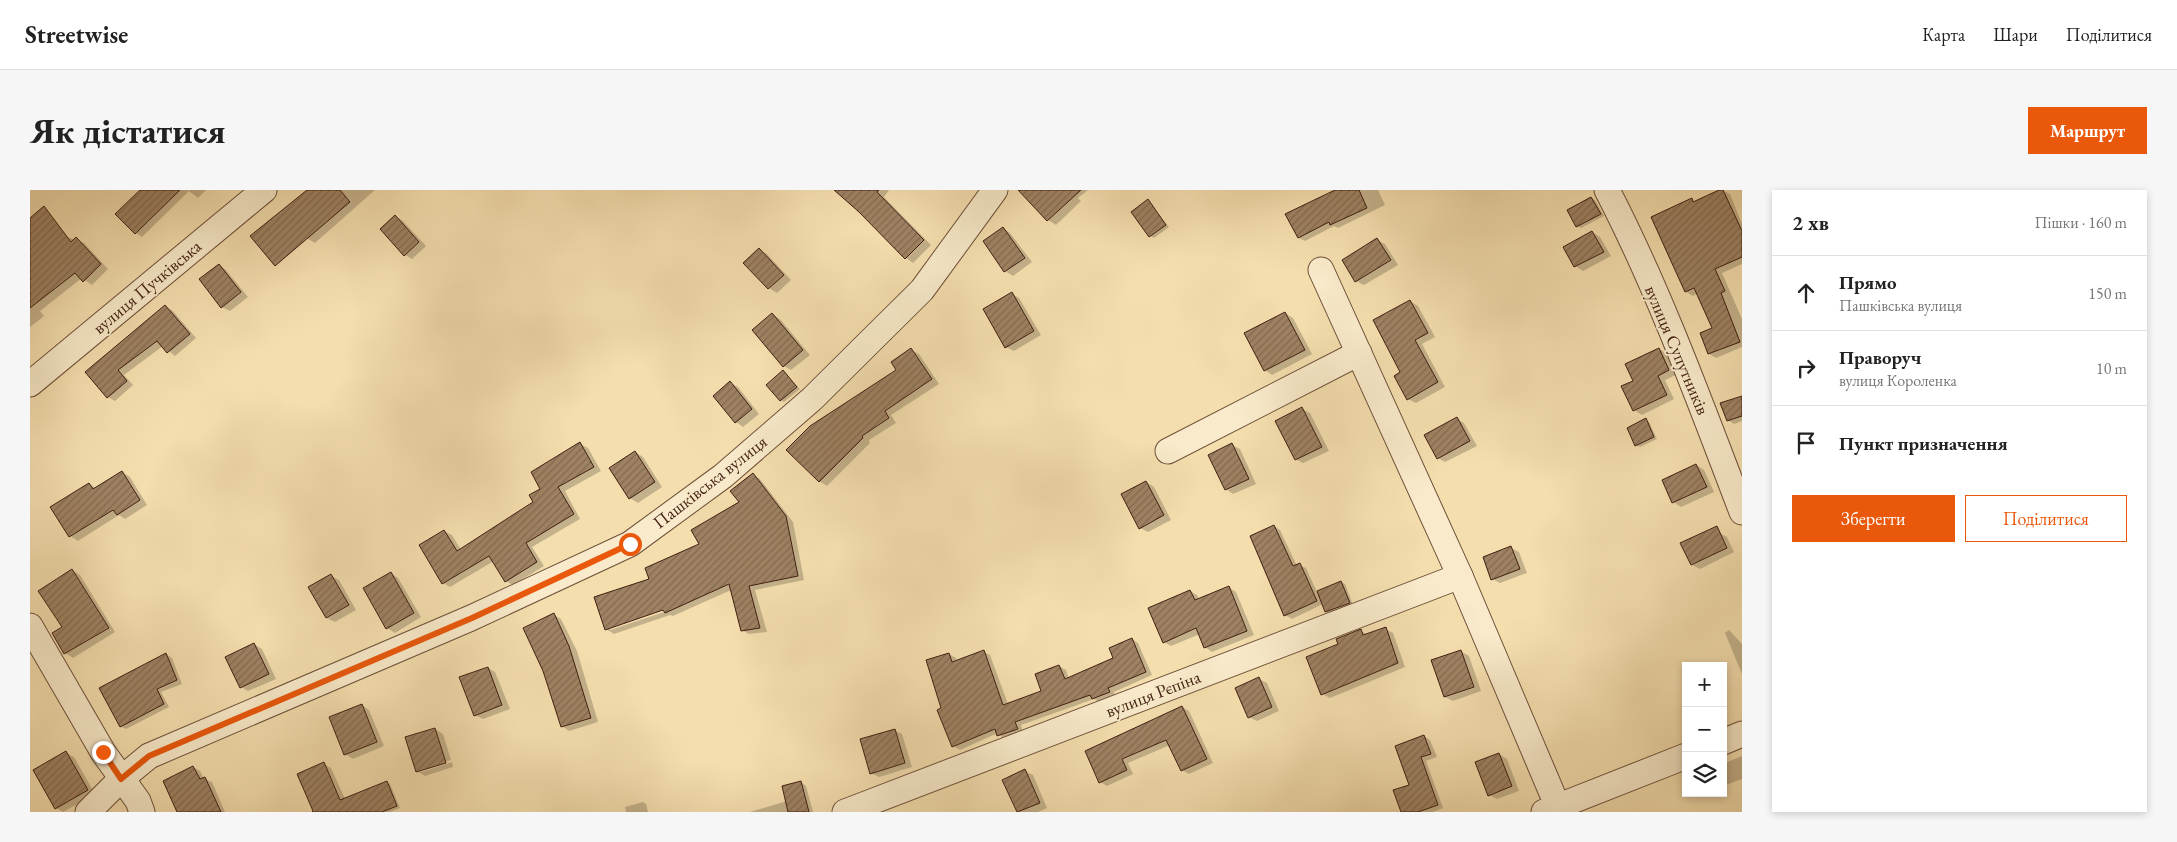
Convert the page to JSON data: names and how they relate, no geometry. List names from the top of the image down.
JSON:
{
  "streets": {
    "street": [
      "вулиця Пучківська",
      "вулиця Супутників",
      "Пашківська вулиця",
      "вулиця Рєпіна"
    ]
  },
  "page": {
    "header": "Streetwise",
    "nav": ["Карта", "Шари", "Поділитися"],
    "buttons": [
      "Маршрут",
      ["Зберегти", "Поділитися"]
    ],
    "title": "Як дістатися",
    "heading": ["2 хв", "Пішки · 160 m"],
    "list": [
      ["Прямо", "Пашківська вулиця", "150 m"],
      ["Праворуч", "вулиця Короленка", "10 m"],
      "Пункт призначення"
    ],
    "map_buttons": ["+", "−"]
  }
}
